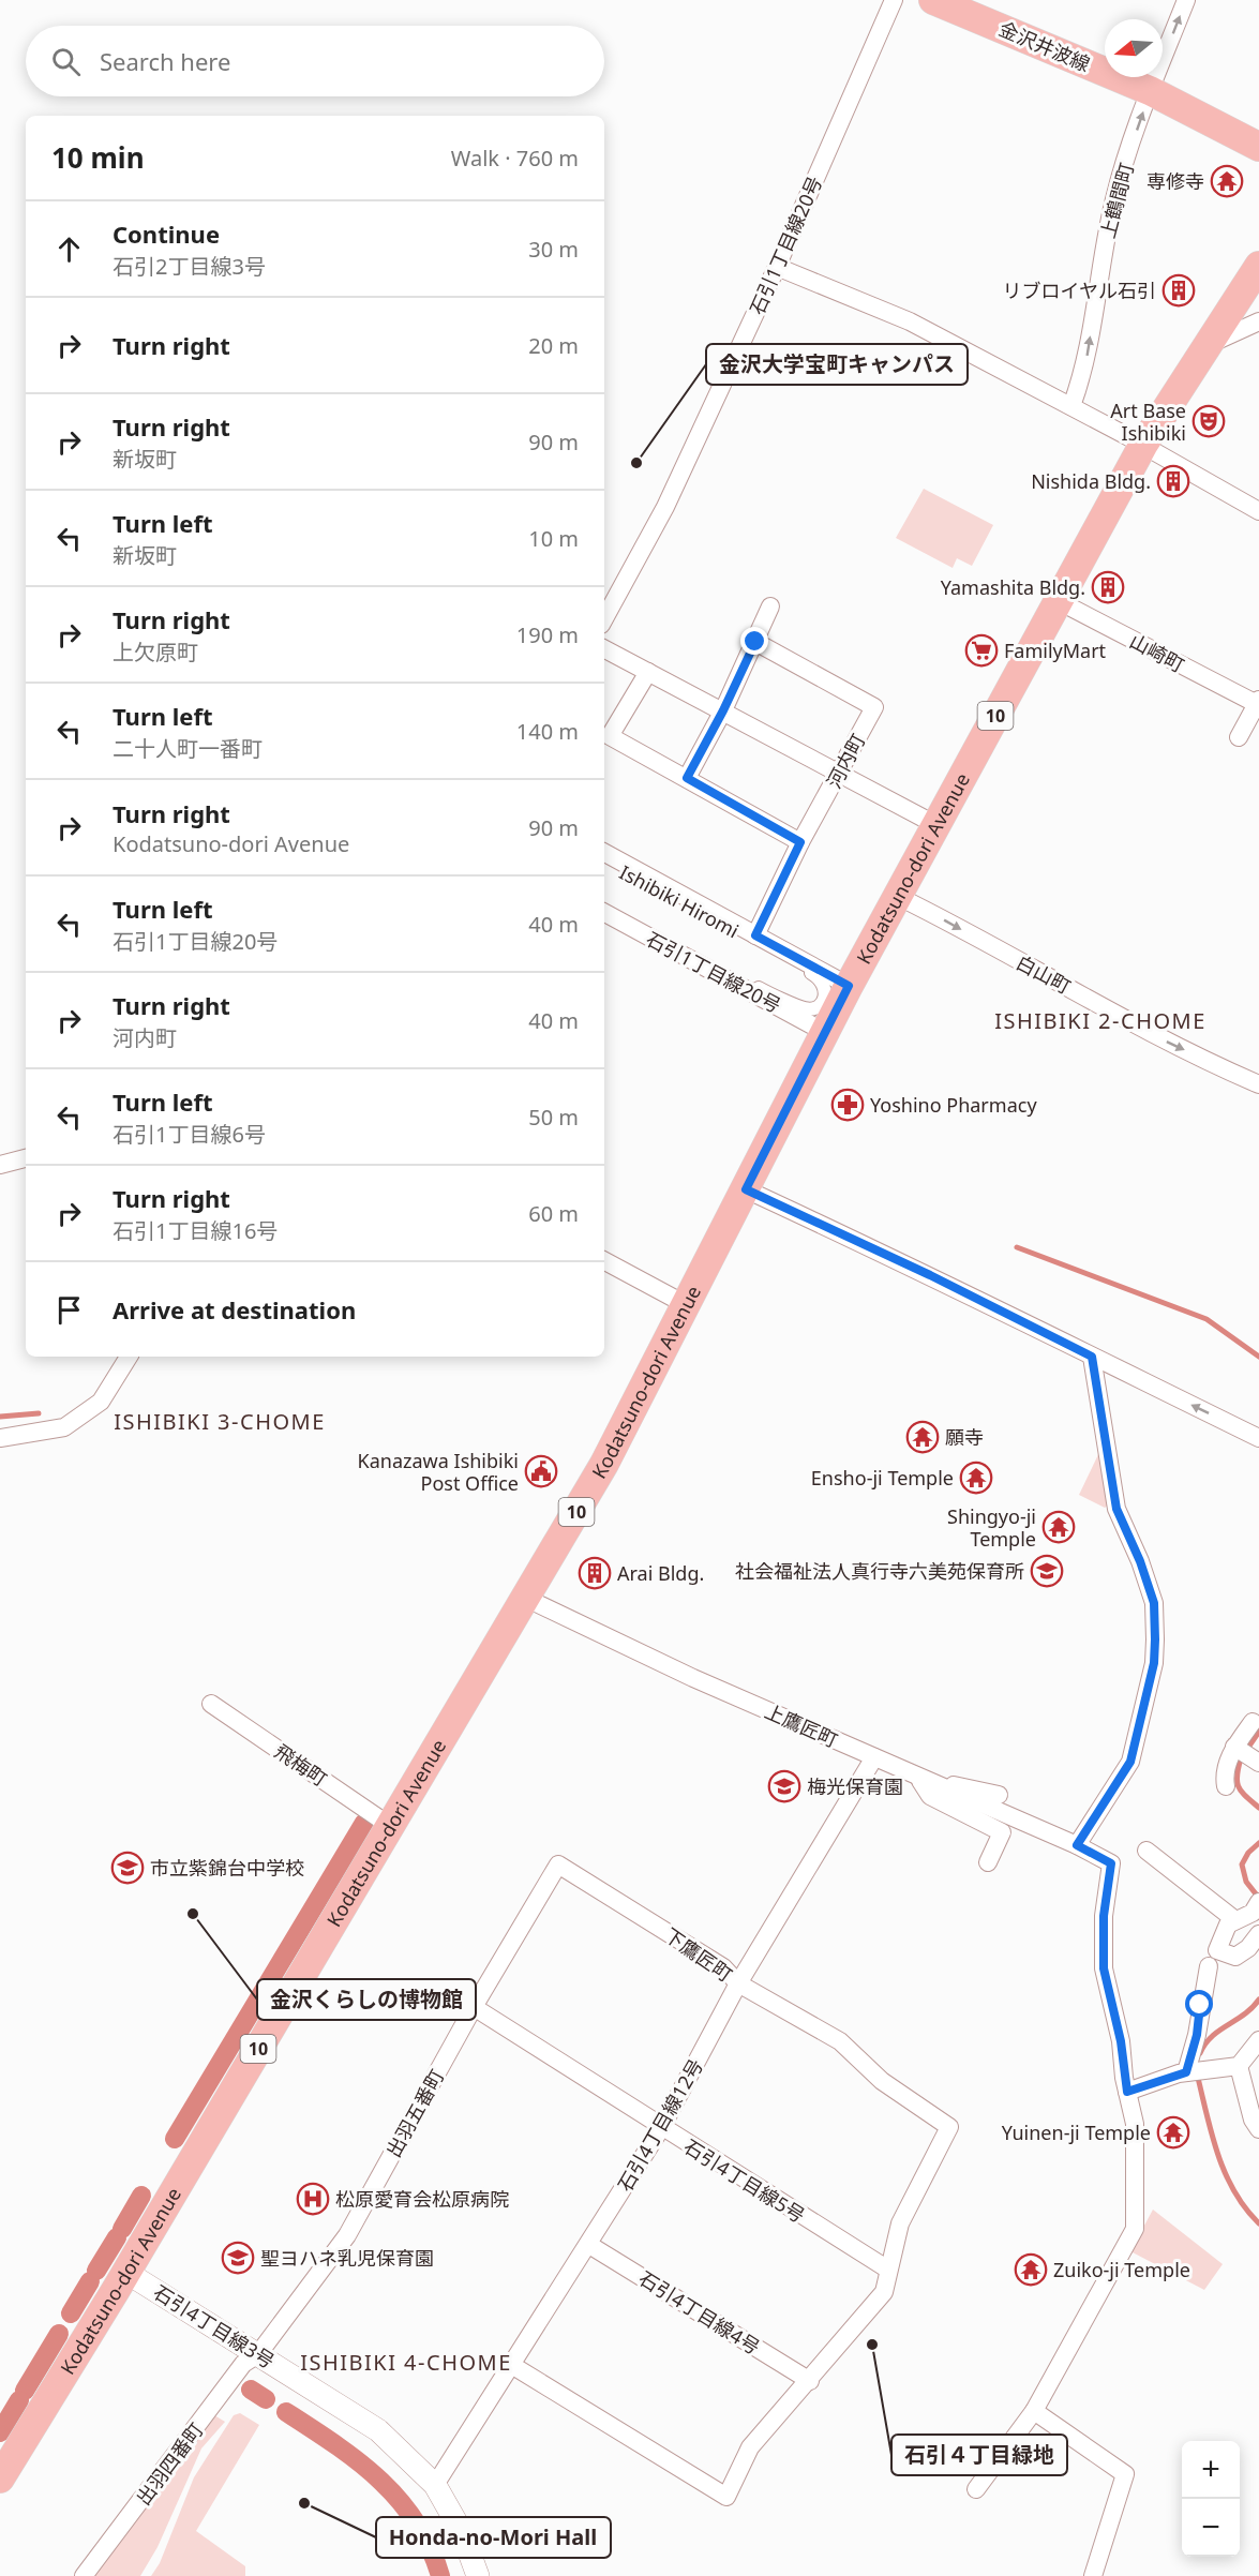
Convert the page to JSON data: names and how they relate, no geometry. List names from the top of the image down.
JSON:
{
  "streets": {
    "main road": ["金沢井波線", "10", "Kodatsuno-dori Avenue"],
    "street": [
      "上鶴間町",
      "石引1丁目線20号",
      "山崎町",
      "河内町",
      "Ishibiki Hiromi",
      "白山町",
      "上鷹匠町",
      "飛梅町",
      "下鷹匠町",
      "出羽五番町",
      "石引4丁目線12号",
      "石引4丁目線5号",
      "石引4丁目線4号",
      "石引4丁目線3号",
      "出羽四番町"
    ]
  },
  "crossings": [
    ["金沢井波線", "上鶴間町"],
    ["石引1丁目線20号", "Kodatsuno-dori Avenue"],
    ["山崎町", "Kodatsuno-dori Avenue"],
    ["Kodatsuno-dori Avenue", "白山町"],
    ["Kodatsuno-dori Avenue", "上鷹匠町"],
    ["Kodatsuno-dori Avenue", "飛梅町"],
    ["Kodatsuno-dori Avenue", "石引4丁目線3号"],
    ["上鷹匠町", "石引4丁目線12号"],
    ["下鷹匠町", "出羽五番町"],
    ["下鷹匠町", "石引4丁目線12号"],
    ["下鷹匠町", "石引4丁目線5号"],
    ["出羽五番町", "石引4丁目線5号"],
    ["出羽五番町", "石引4丁目線3号"],
    ["出羽五番町", "出羽四番町"],
    ["石引4丁目線12号", "石引4丁目線5号"],
    ["石引4丁目線12号", "石引4丁目線4号"],
    ["石引4丁目線12号", "石引4丁目線3号"],
    ["石引4丁目線3号", "出羽四番町"]
  ],
  "one_way": ["上鶴間町", "白山町"],
  "districts": ["ISHIBIKI 2-CHOME", "ISHIBIKI 3-CHOME", "ISHIBIKI 4-CHOME"],
  "places": {
    "temple": [
      "専修寺",
      "願寺",
      "Ensho-ji Temple",
      "Shingyo-ji Temple",
      "Yuinen-ji Temple",
      "Zuiko-ji Temple"
    ],
    "building": [
      "リブロイヤル石引",
      "Nishida Bldg.",
      "Yamashita Bldg.",
      "Arai Bldg."
    ],
    "theatre": ["Art Base Ishibiki"],
    "other": [
      "金沢大学宝町キャンパス",
      "金沢くらしの博物館",
      "石引４丁目緑地",
      "Honda-no-Mori Hall"
    ],
    "supermarket": ["FamilyMart"],
    "pharmacy": ["Yoshino Pharmacy"],
    "public building": ["Kanazawa Ishibiki Post Office"],
    "school or university": [
      "社会福祉法人真行寺六美苑保育所",
      "梅光保育園",
      "市立紫錦台中学校",
      "聖ヨハネ乳児保育園"
    ],
    "hospital": ["松原愛育会松原病院"]
  },
  "north": "left",
  "page": {
    "search": "Search here",
    "heading": ["10 min", "Walk · 760 m"],
    "list": [
      ["Continue", "石引2丁目線3号", "30 m"],
      ["Turn right", "20 m"],
      ["Turn right", "新坂町", "90 m"],
      ["Turn left", "新坂町", "10 m"],
      ["Turn right", "上欠原町", "190 m"],
      ["Turn left", "二十人町一番町", "140 m"],
      ["Turn right", "Kodatsuno-dori Avenue", "90 m"],
      ["Turn left", "石引1丁目線20号", "40 m"],
      ["Turn right", "河内町", "40 m"],
      ["Turn left", "石引1丁目線6号", "50 m"],
      ["Turn right", "石引1丁目線16号", "60 m"],
      "Arrive at destination"
    ],
    "map_buttons": ["+", "−"]
  }
}
